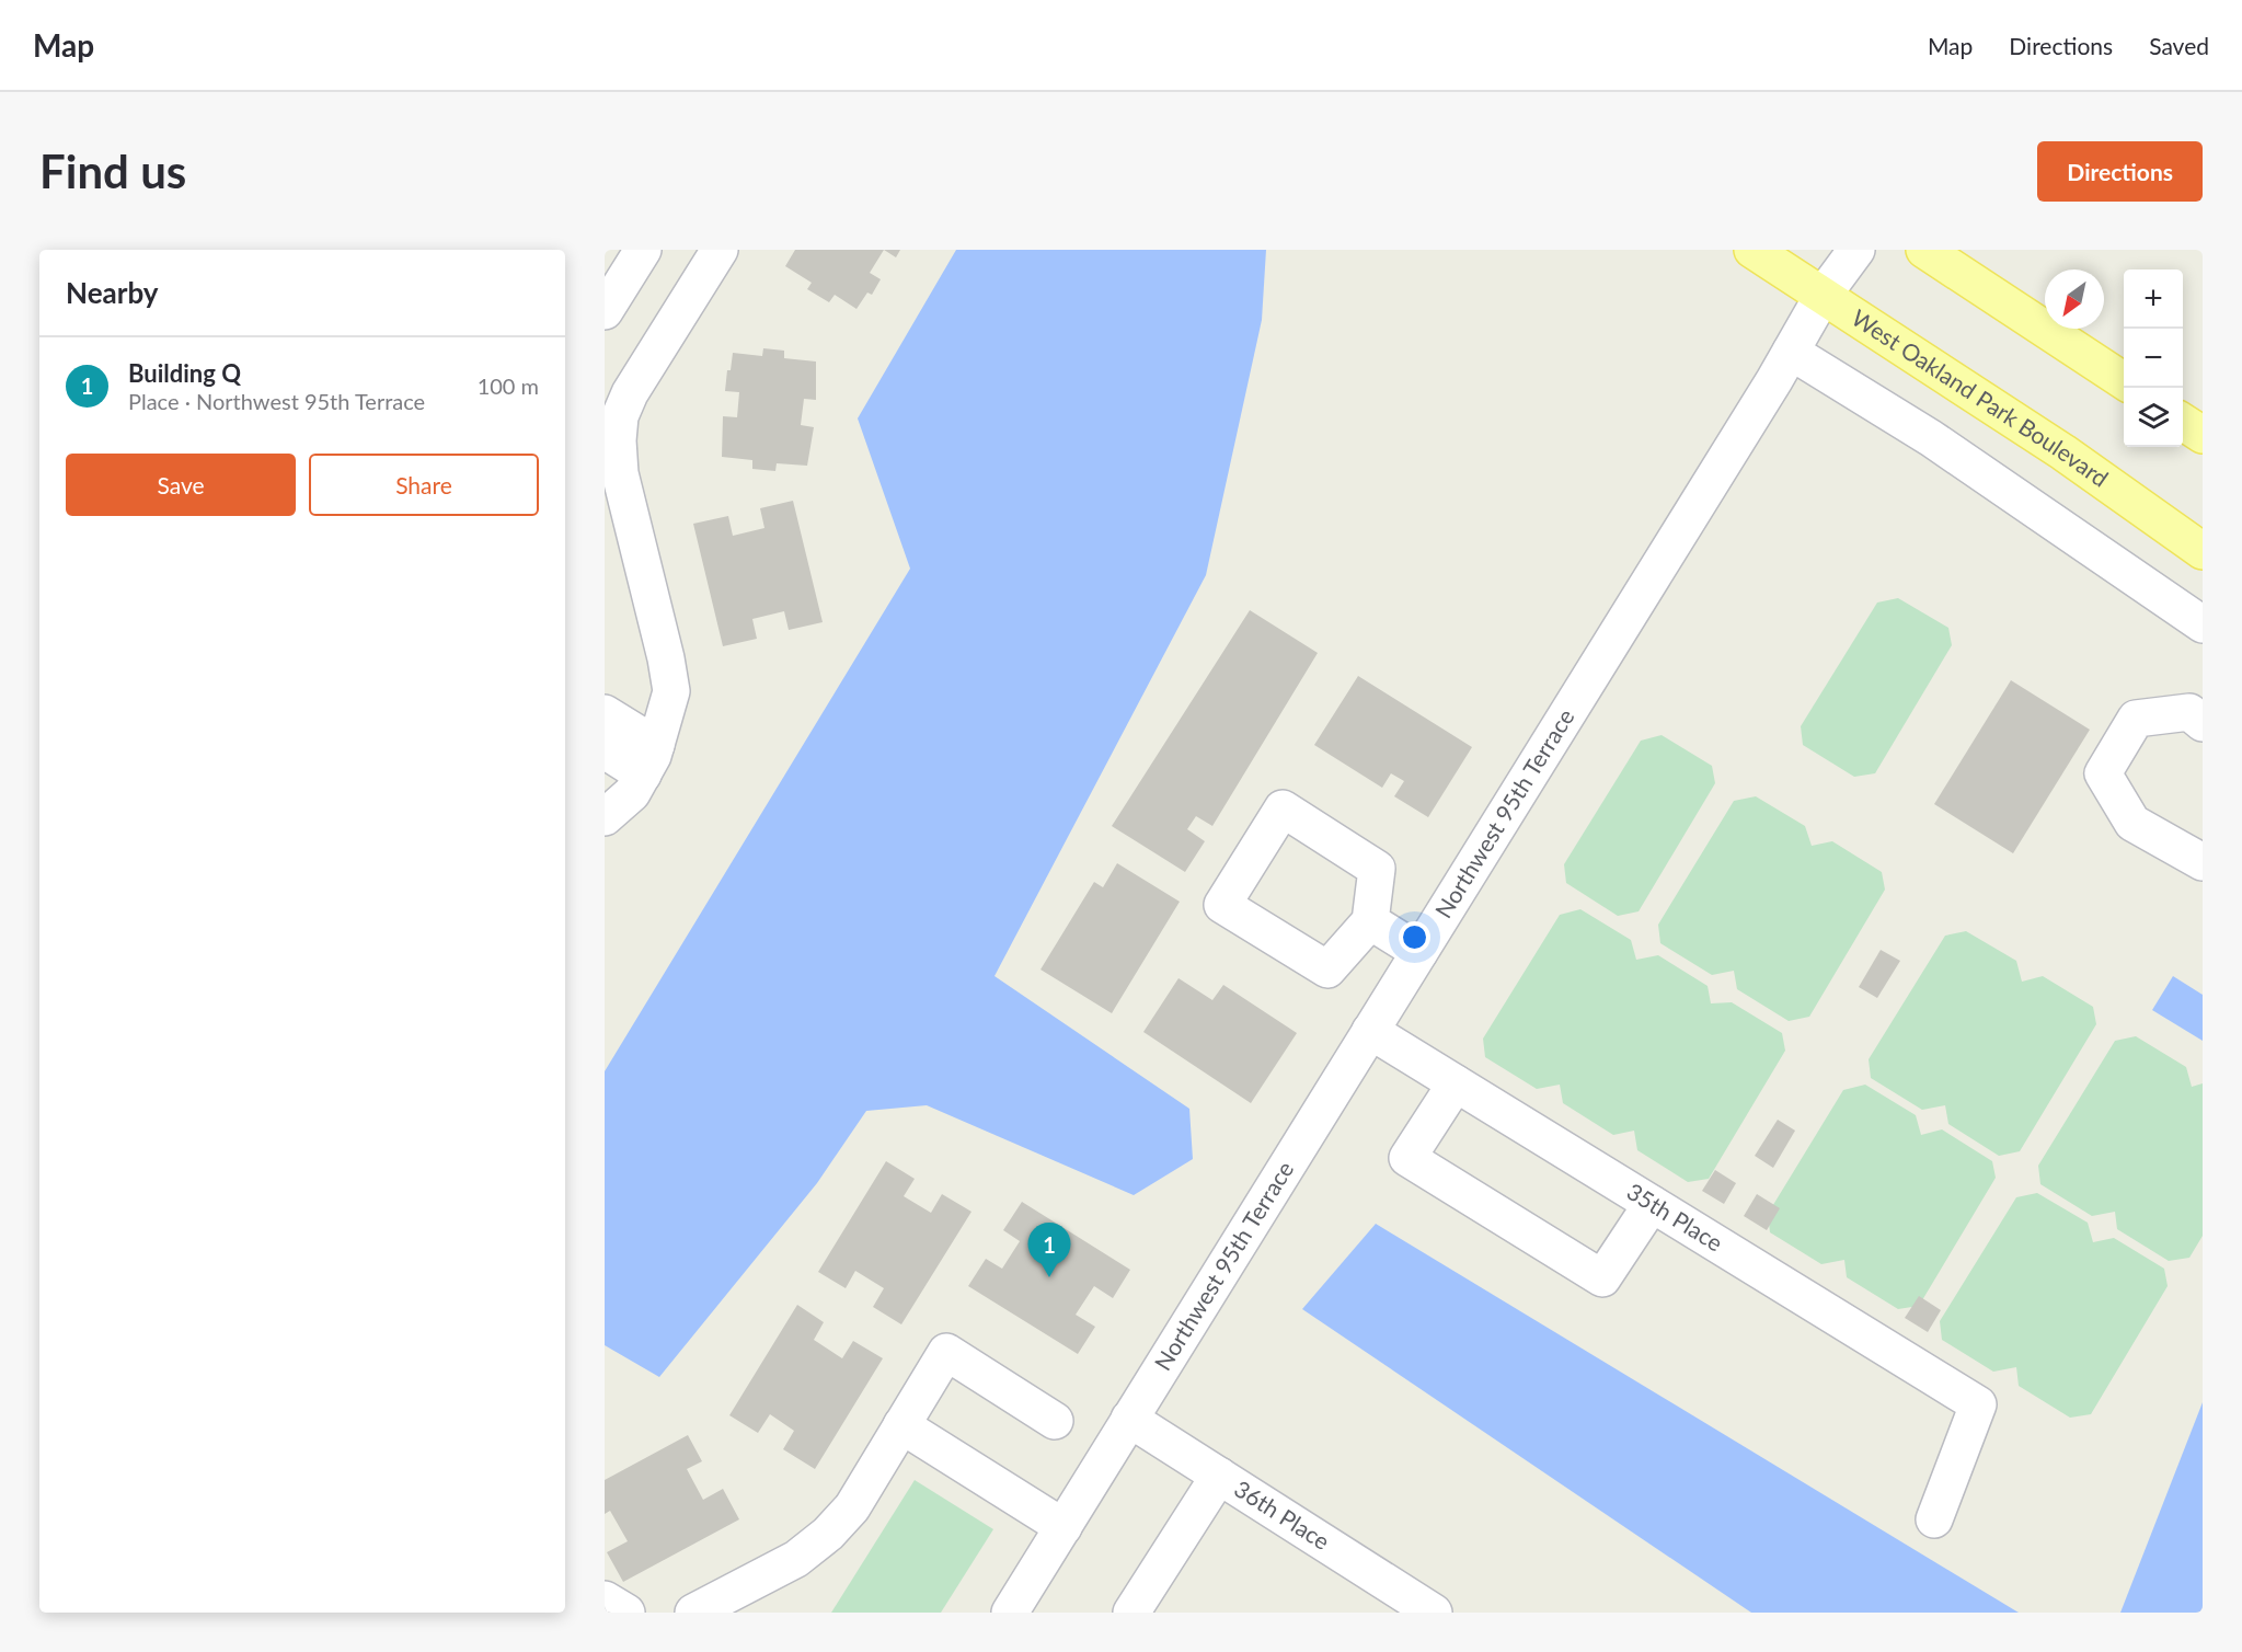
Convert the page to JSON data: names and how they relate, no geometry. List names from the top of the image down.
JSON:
{
  "streets": {
    "main road": ["West Oakland Park Boulevard"],
    "street": ["Northwest 95th Terrace", "35th Place", "36th Place"]
  },
  "crossings": [
    ["West Oakland Park Boulevard", "Northwest 95th Terrace"],
    ["Northwest 95th Terrace", "35th Place"],
    ["Northwest 95th Terrace", "36th Place"]
  ],
  "north": "bottom left",
  "page": {
    "header": "Map",
    "nav": ["Map", "Directions", "Saved"],
    "buttons": [
      "Directions",
      ["Save", "Share"]
    ],
    "title": "Find us",
    "heading": "Nearby",
    "map_buttons": ["+", "−"],
    "list": [
      {
        "mark": "1",
        "name": "Building Q",
        "note": "Place · Northwest 95th Terrace",
        "value": "100 m"
      }
    ],
    "pins": "1"
  }
}
